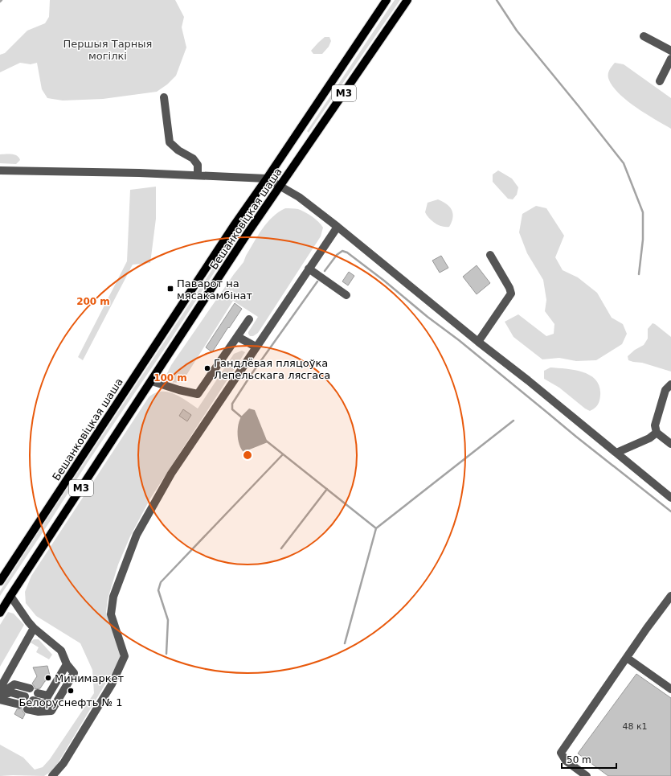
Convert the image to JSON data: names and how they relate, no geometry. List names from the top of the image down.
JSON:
{
  "streets": {
    "main road": ["М3", "Бешанковіцкая шаша"]
  },
  "parks": ["Першыя Тарныя могілкі"],
  "places": {
    "transit": ["Паварот на мясакамбінат"],
    "other": ["Гандлёвая пляцоўка Лепельскага лясгаса", "Минимаркет", "Белоруснефть № 1"]
  },
  "house_numbers": ["48 к1"],
  "scale_bar": "50 m",
  "rings": ["200 m", "100 m"]
}
